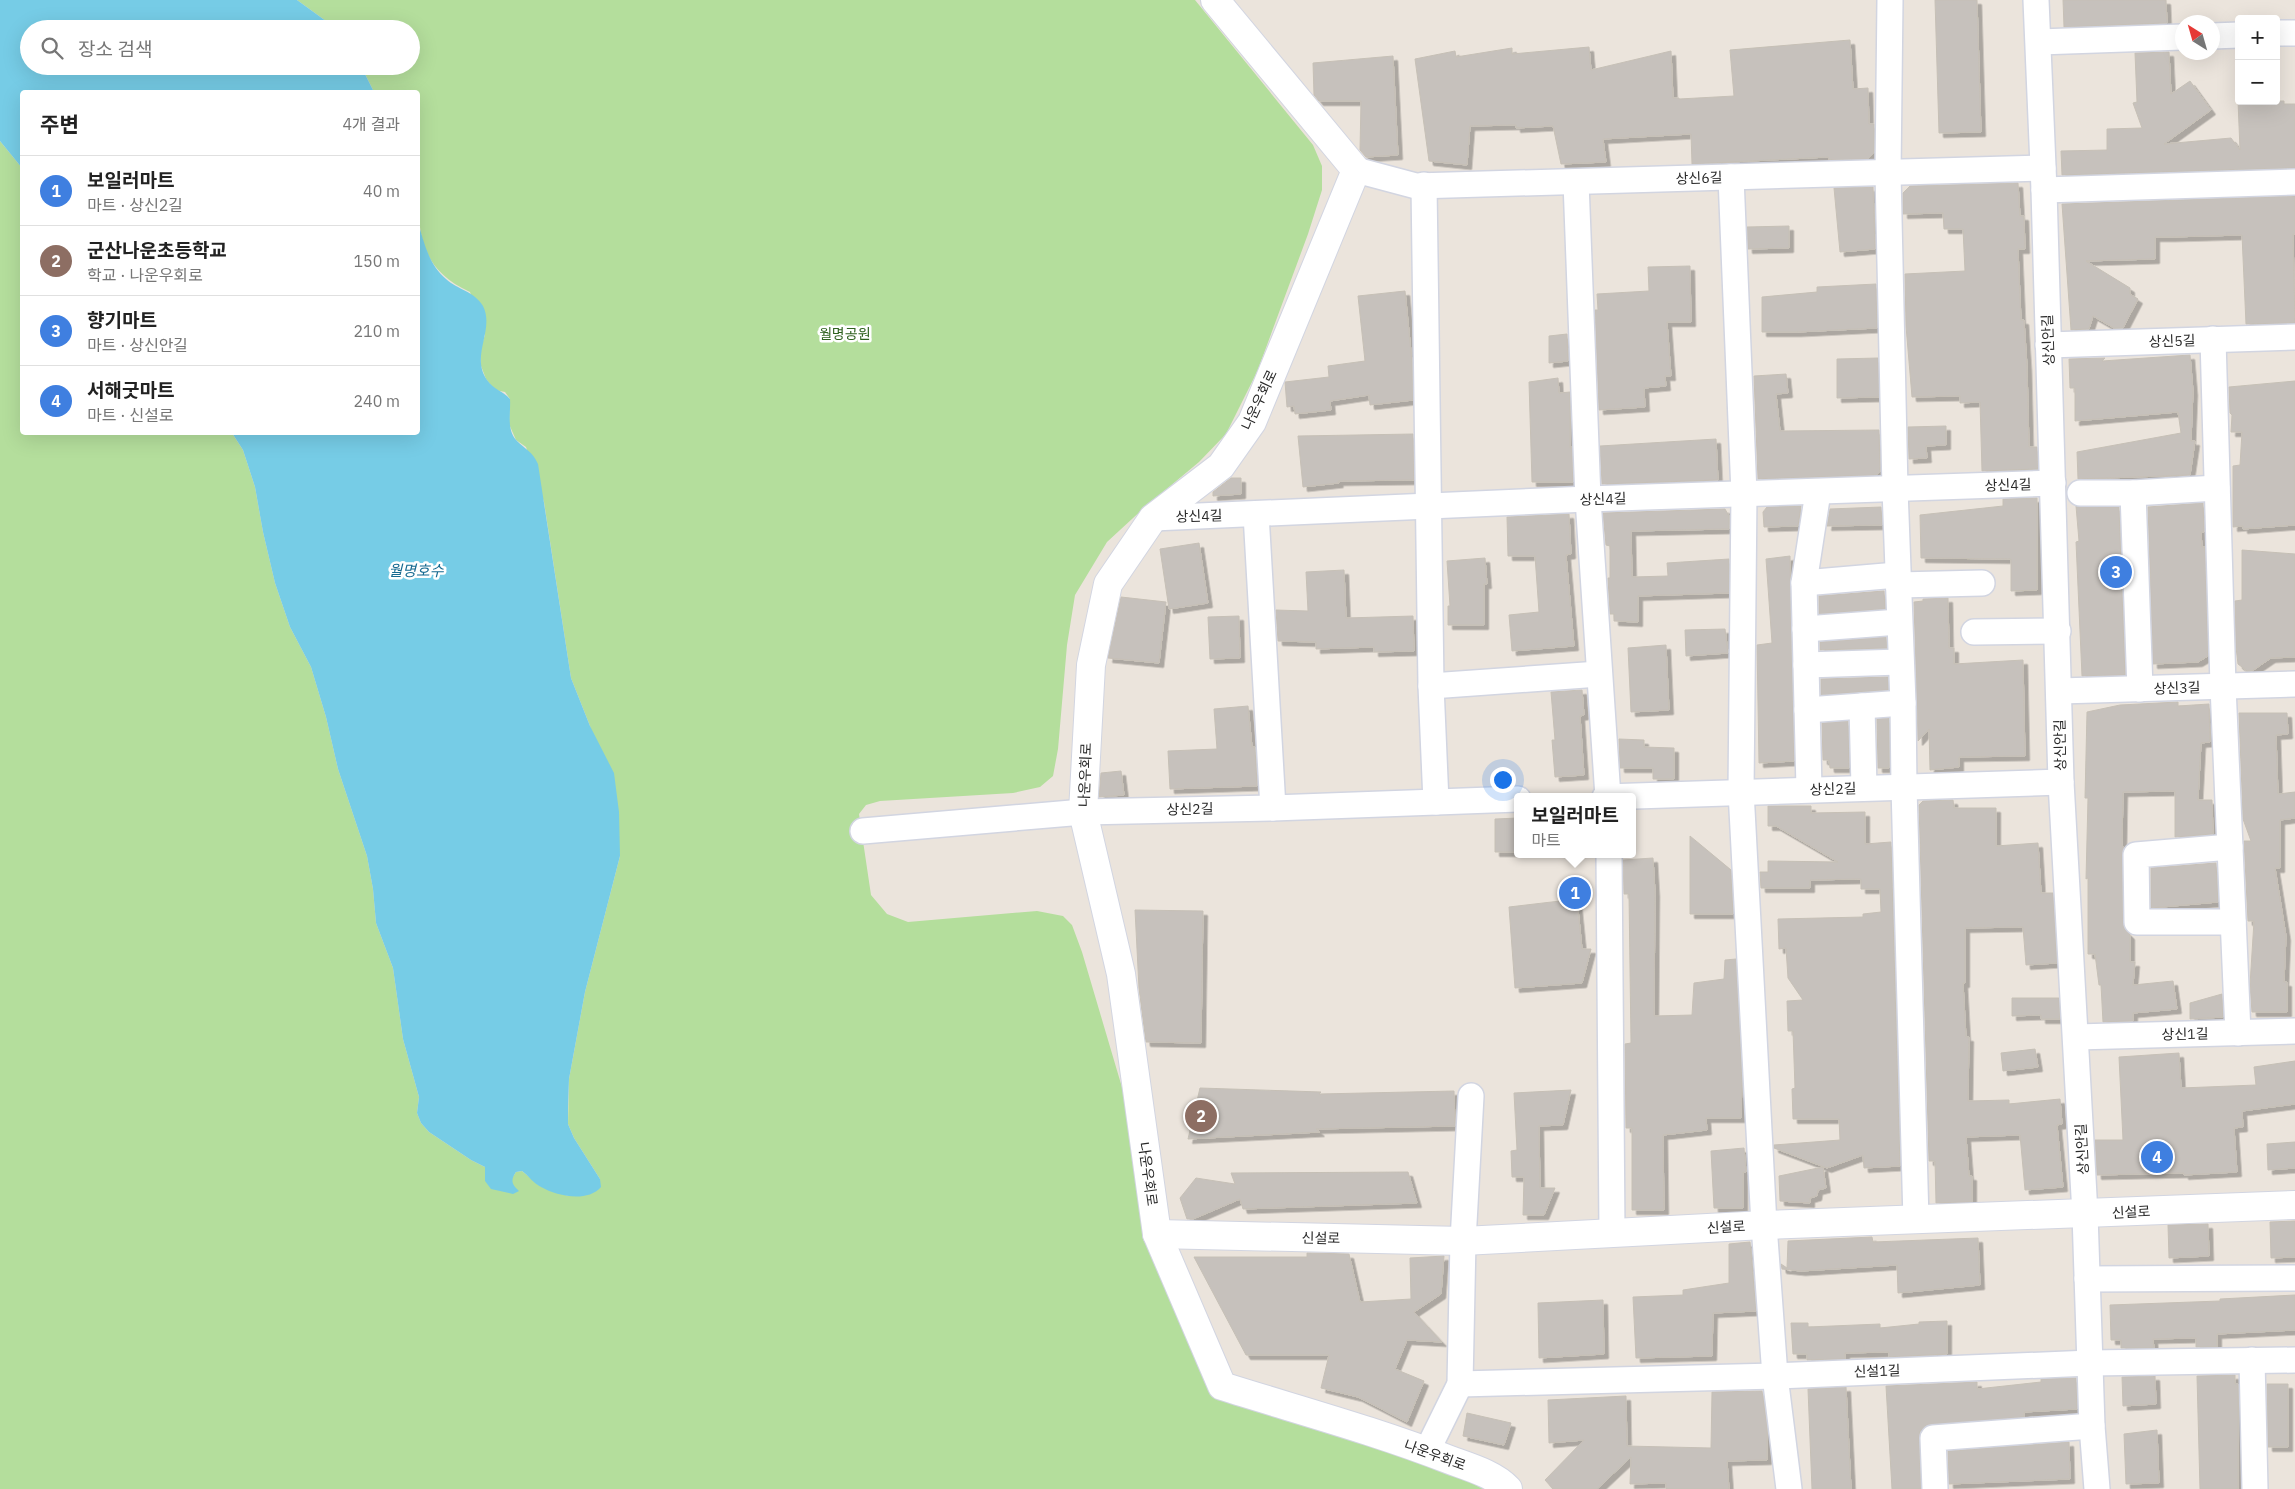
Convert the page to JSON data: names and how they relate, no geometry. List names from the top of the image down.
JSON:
{
  "streets": {
    "street": [
      "상신6길",
      "상신안길",
      "상신5길",
      "나운우회로",
      "상신4길",
      "상신3길",
      "상신2길",
      "상신1길",
      "신설로",
      "신설1길"
    ]
  },
  "crossings": [
    ["상신6길", "상신안길"],
    ["상신6길", "나운우회로"],
    ["상신안길", "상신5길"],
    ["상신안길", "상신4길"],
    ["상신안길", "상신3길"],
    ["상신안길", "상신2길"],
    ["상신안길", "상신1길"],
    ["상신안길", "신설로"],
    ["상신안길", "신설1길"],
    ["나운우회로", "상신4길"],
    ["나운우회로", "상신2길"],
    ["나운우회로", "신설로"]
  ],
  "water": ["월명호수"],
  "parks": ["월명공원"],
  "north": "top left",
  "page": {
    "map_buttons": ["+", "−"],
    "search": "장소 검색",
    "heading": ["주변", "4개 결과"],
    "list": [
      {
        "mark": "1",
        "name": "보일러마트",
        "note": "마트 · 상신2길",
        "value": "40 m"
      },
      {
        "mark": "2",
        "name": "군산나운초등학교",
        "note": "학교 · 나운우회로",
        "value": "150 m"
      },
      {
        "mark": "3",
        "name": "향기마트",
        "note": "마트 · 상신안길",
        "value": "210 m"
      },
      {
        "mark": "4",
        "name": "서해굿마트",
        "note": "마트 · 신설로",
        "value": "240 m"
      }
    ],
    "pins": [
      "3",
      "1",
      "2",
      "4"
    ],
    "popup": ["보일러마트", "마트"]
  }
}
